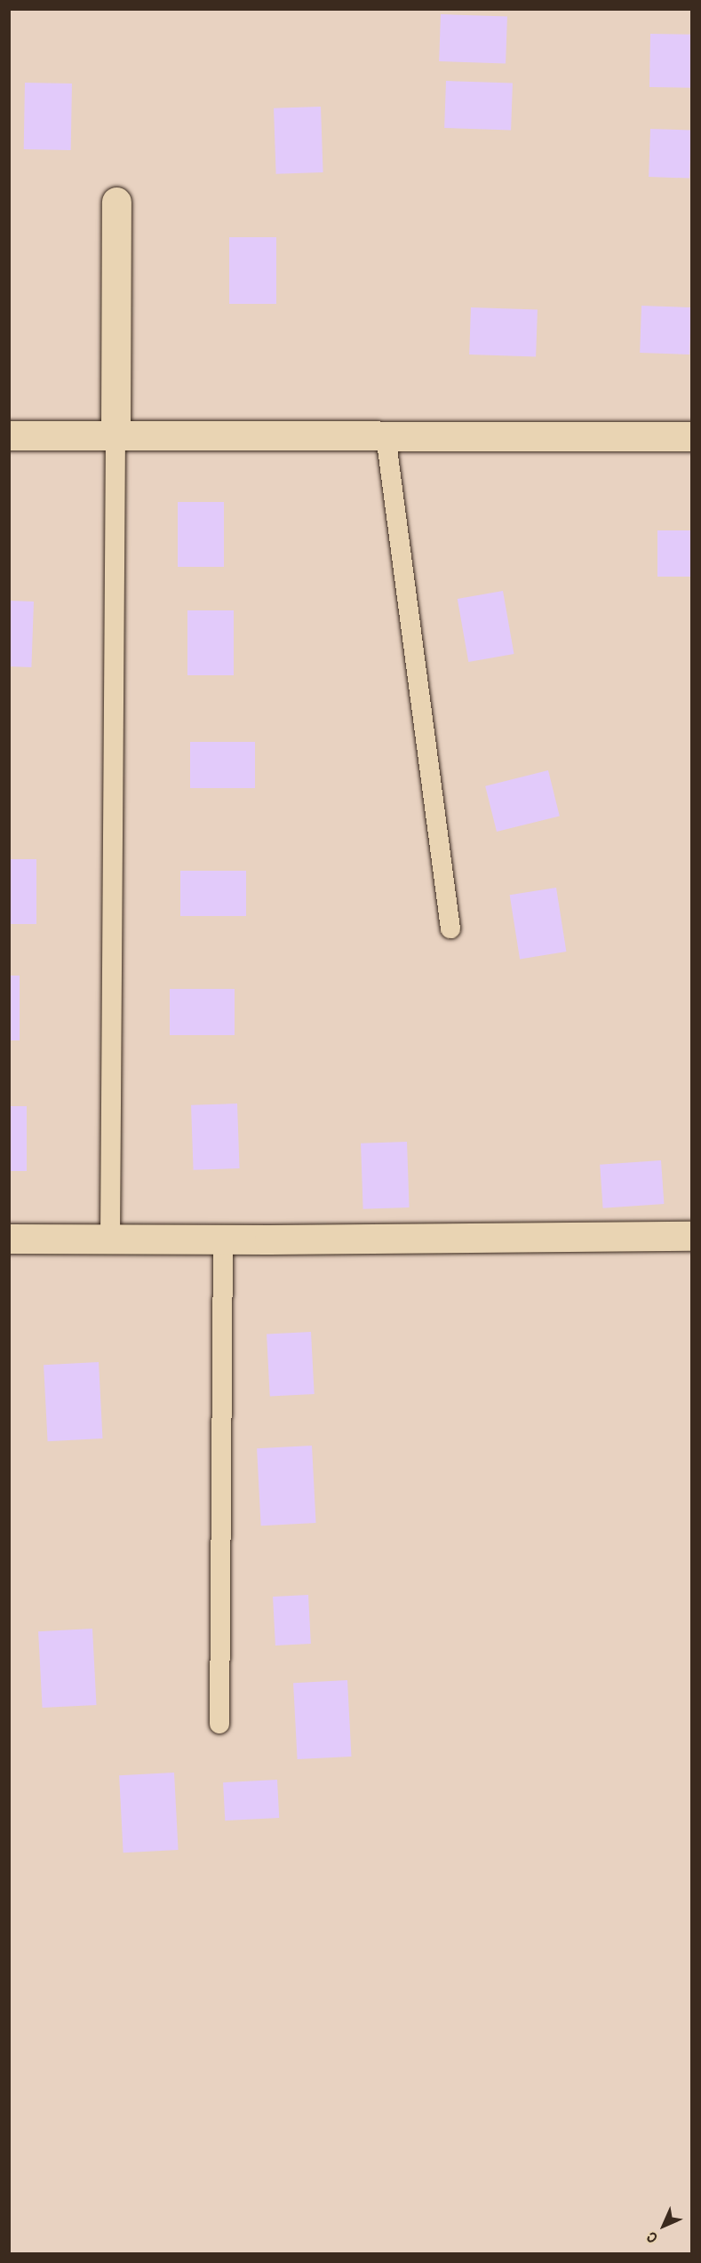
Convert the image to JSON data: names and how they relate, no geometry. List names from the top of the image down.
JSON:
{
  "north": "bottom left"
}
